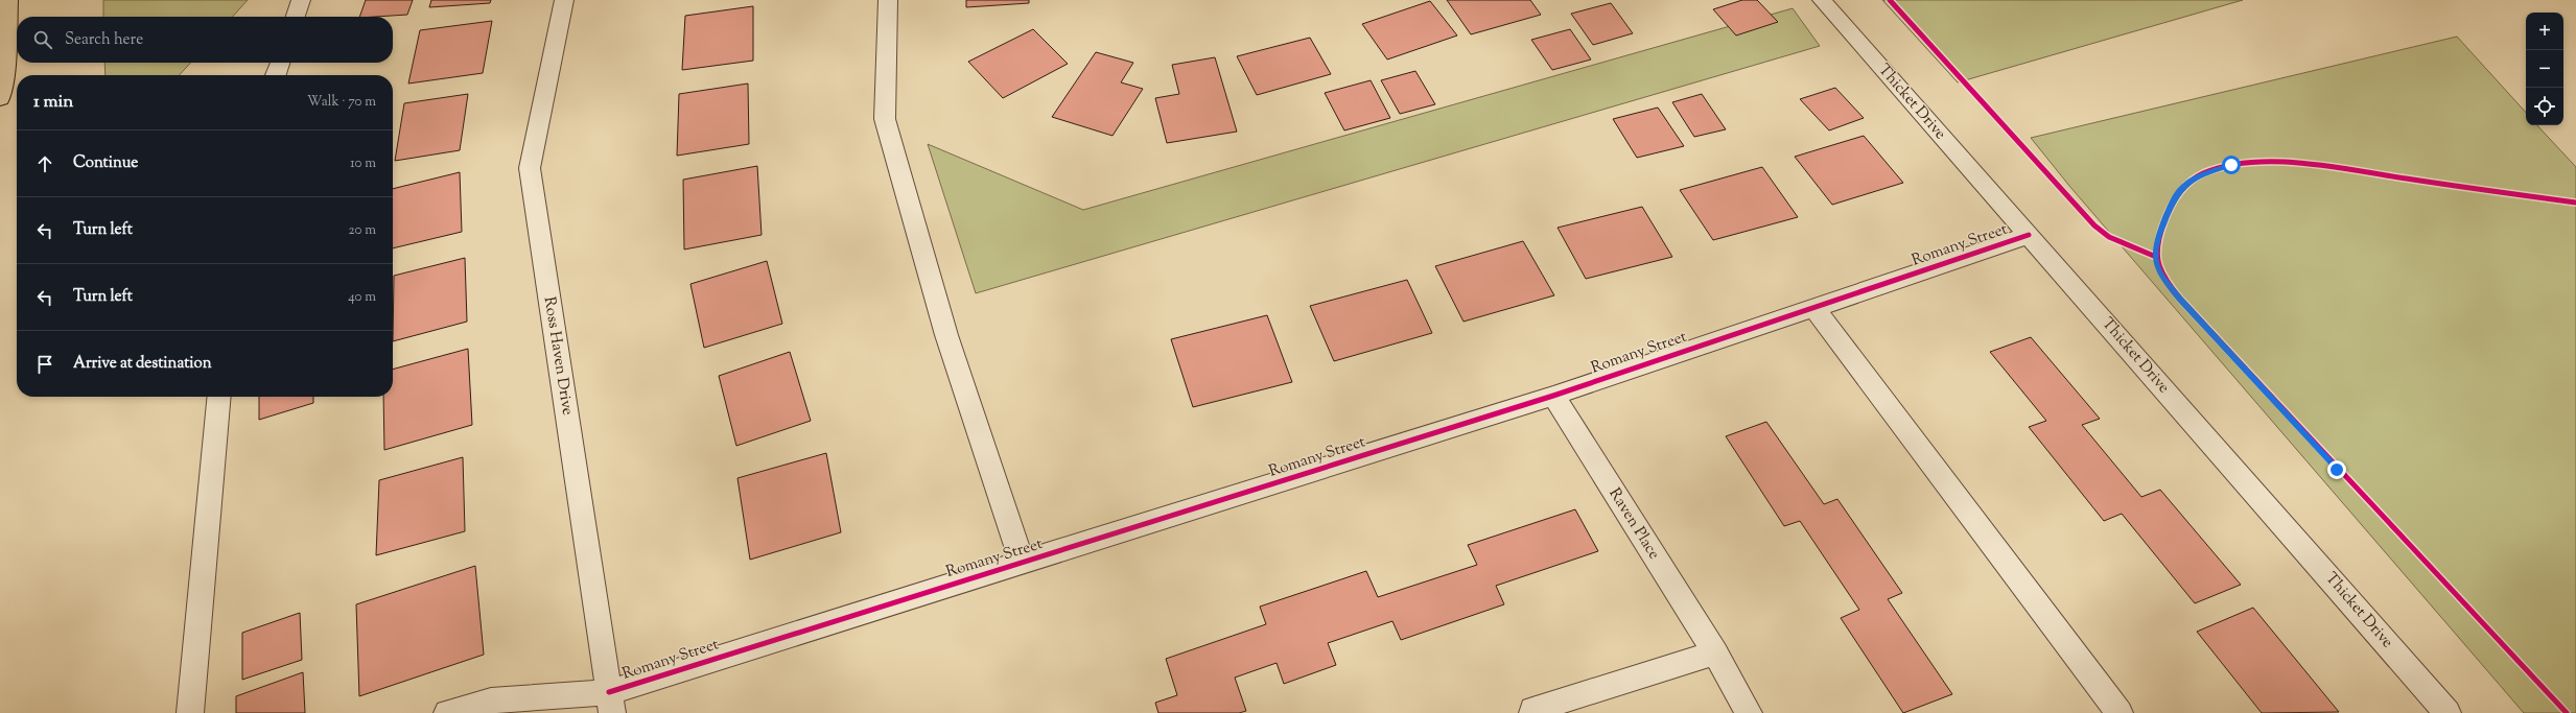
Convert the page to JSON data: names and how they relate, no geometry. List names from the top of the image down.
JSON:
{
  "streets": {
    "street": [
      "Thicket Drive",
      "Romany Street",
      "Ross Haven Drive",
      "Raven Place"
    ]
  },
  "crossings": [
    ["Thicket Drive", "Romany Street"],
    ["Romany Street", "Ross Haven Drive"],
    ["Romany Street", "Raven Place"]
  ],
  "page": {
    "map_buttons": ["+", "−"],
    "search": "Search here",
    "heading": ["1 min", "Walk · 70 m"],
    "list": [
      ["Continue", "10 m"],
      ["Turn left", "20 m"],
      ["Turn left", "40 m"],
      "Arrive at destination"
    ]
  }
}
